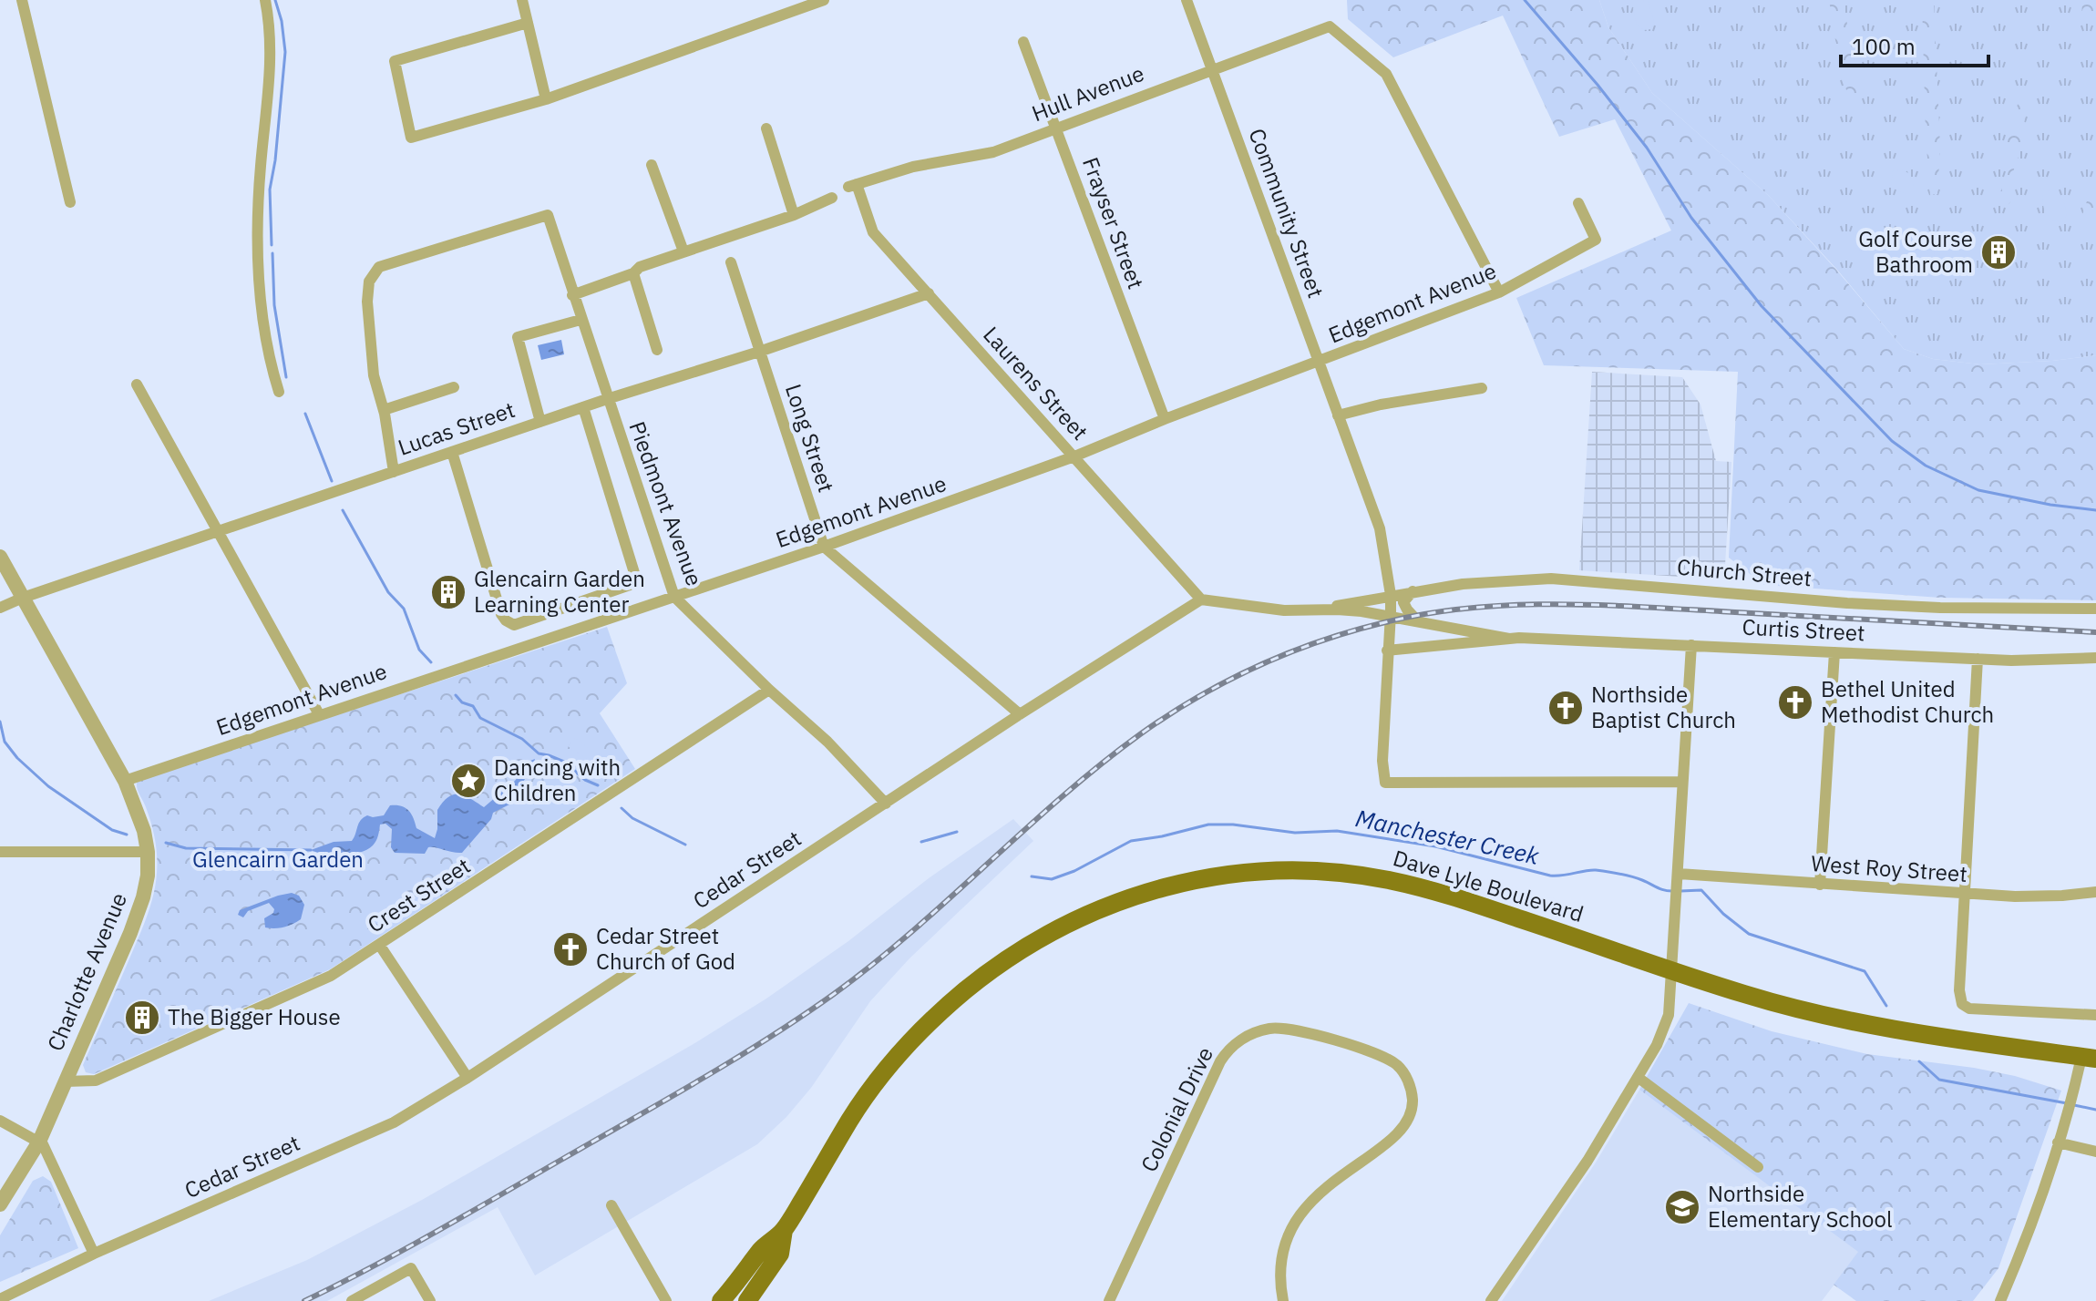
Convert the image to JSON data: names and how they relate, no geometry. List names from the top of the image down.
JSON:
{
  "streets": {
    "main road": ["Dave Lyle Boulevard"],
    "street": [
      "Hull Avenue",
      "Community Street",
      "Frayser Street",
      "Edgemont Avenue",
      "Laurens Street",
      "Lucas Street",
      "Long Street",
      "Piedmont Avenue",
      "Church Street",
      "Curtis Street",
      "West Roy Street",
      "Cedar Street",
      "Crest Street",
      "Charlotte Avenue",
      "Colonial Drive"
    ]
  },
  "crossings": [
    ["Hull Avenue", "Community Street"],
    ["Hull Avenue", "Frayser Street"],
    ["Hull Avenue", "Edgemont Avenue"],
    ["Hull Avenue", "Laurens Street"],
    ["Community Street", "Edgemont Avenue"],
    ["Community Street", "Church Street"],
    ["Community Street", "Curtis Street"],
    ["Frayser Street", "Edgemont Avenue"],
    ["Edgemont Avenue", "Laurens Street"],
    ["Edgemont Avenue", "Long Street"],
    ["Edgemont Avenue", "Piedmont Avenue"],
    ["Edgemont Avenue", "Charlotte Avenue"],
    ["Laurens Street", "Lucas Street"],
    ["Laurens Street", "Curtis Street"],
    ["Laurens Street", "Cedar Street"],
    ["Lucas Street", "Long Street"],
    ["Lucas Street", "Piedmont Avenue"],
    ["Lucas Street", "Charlotte Avenue"],
    ["Piedmont Avenue", "Cedar Street"],
    ["Piedmont Avenue", "Crest Street"],
    ["Church Street", "Curtis Street"],
    ["Curtis Street", "Cedar Street"],
    ["Crest Street", "Charlotte Avenue"]
  ],
  "water": ["Manchester Creek"],
  "parks": ["Glencairn Garden"],
  "places": {
    "building": ["Golf Course Bathroom", "Glencairn Garden Learning Center", "The Bigger House"],
    "church": ["Bethel United Methodist Church", "Northside Baptist Church", "Cedar Street Church of God"],
    "place": ["Dancing with Children"],
    "school or university": ["Northside Elementary School"]
  },
  "scale_bar": "100 m"
}
